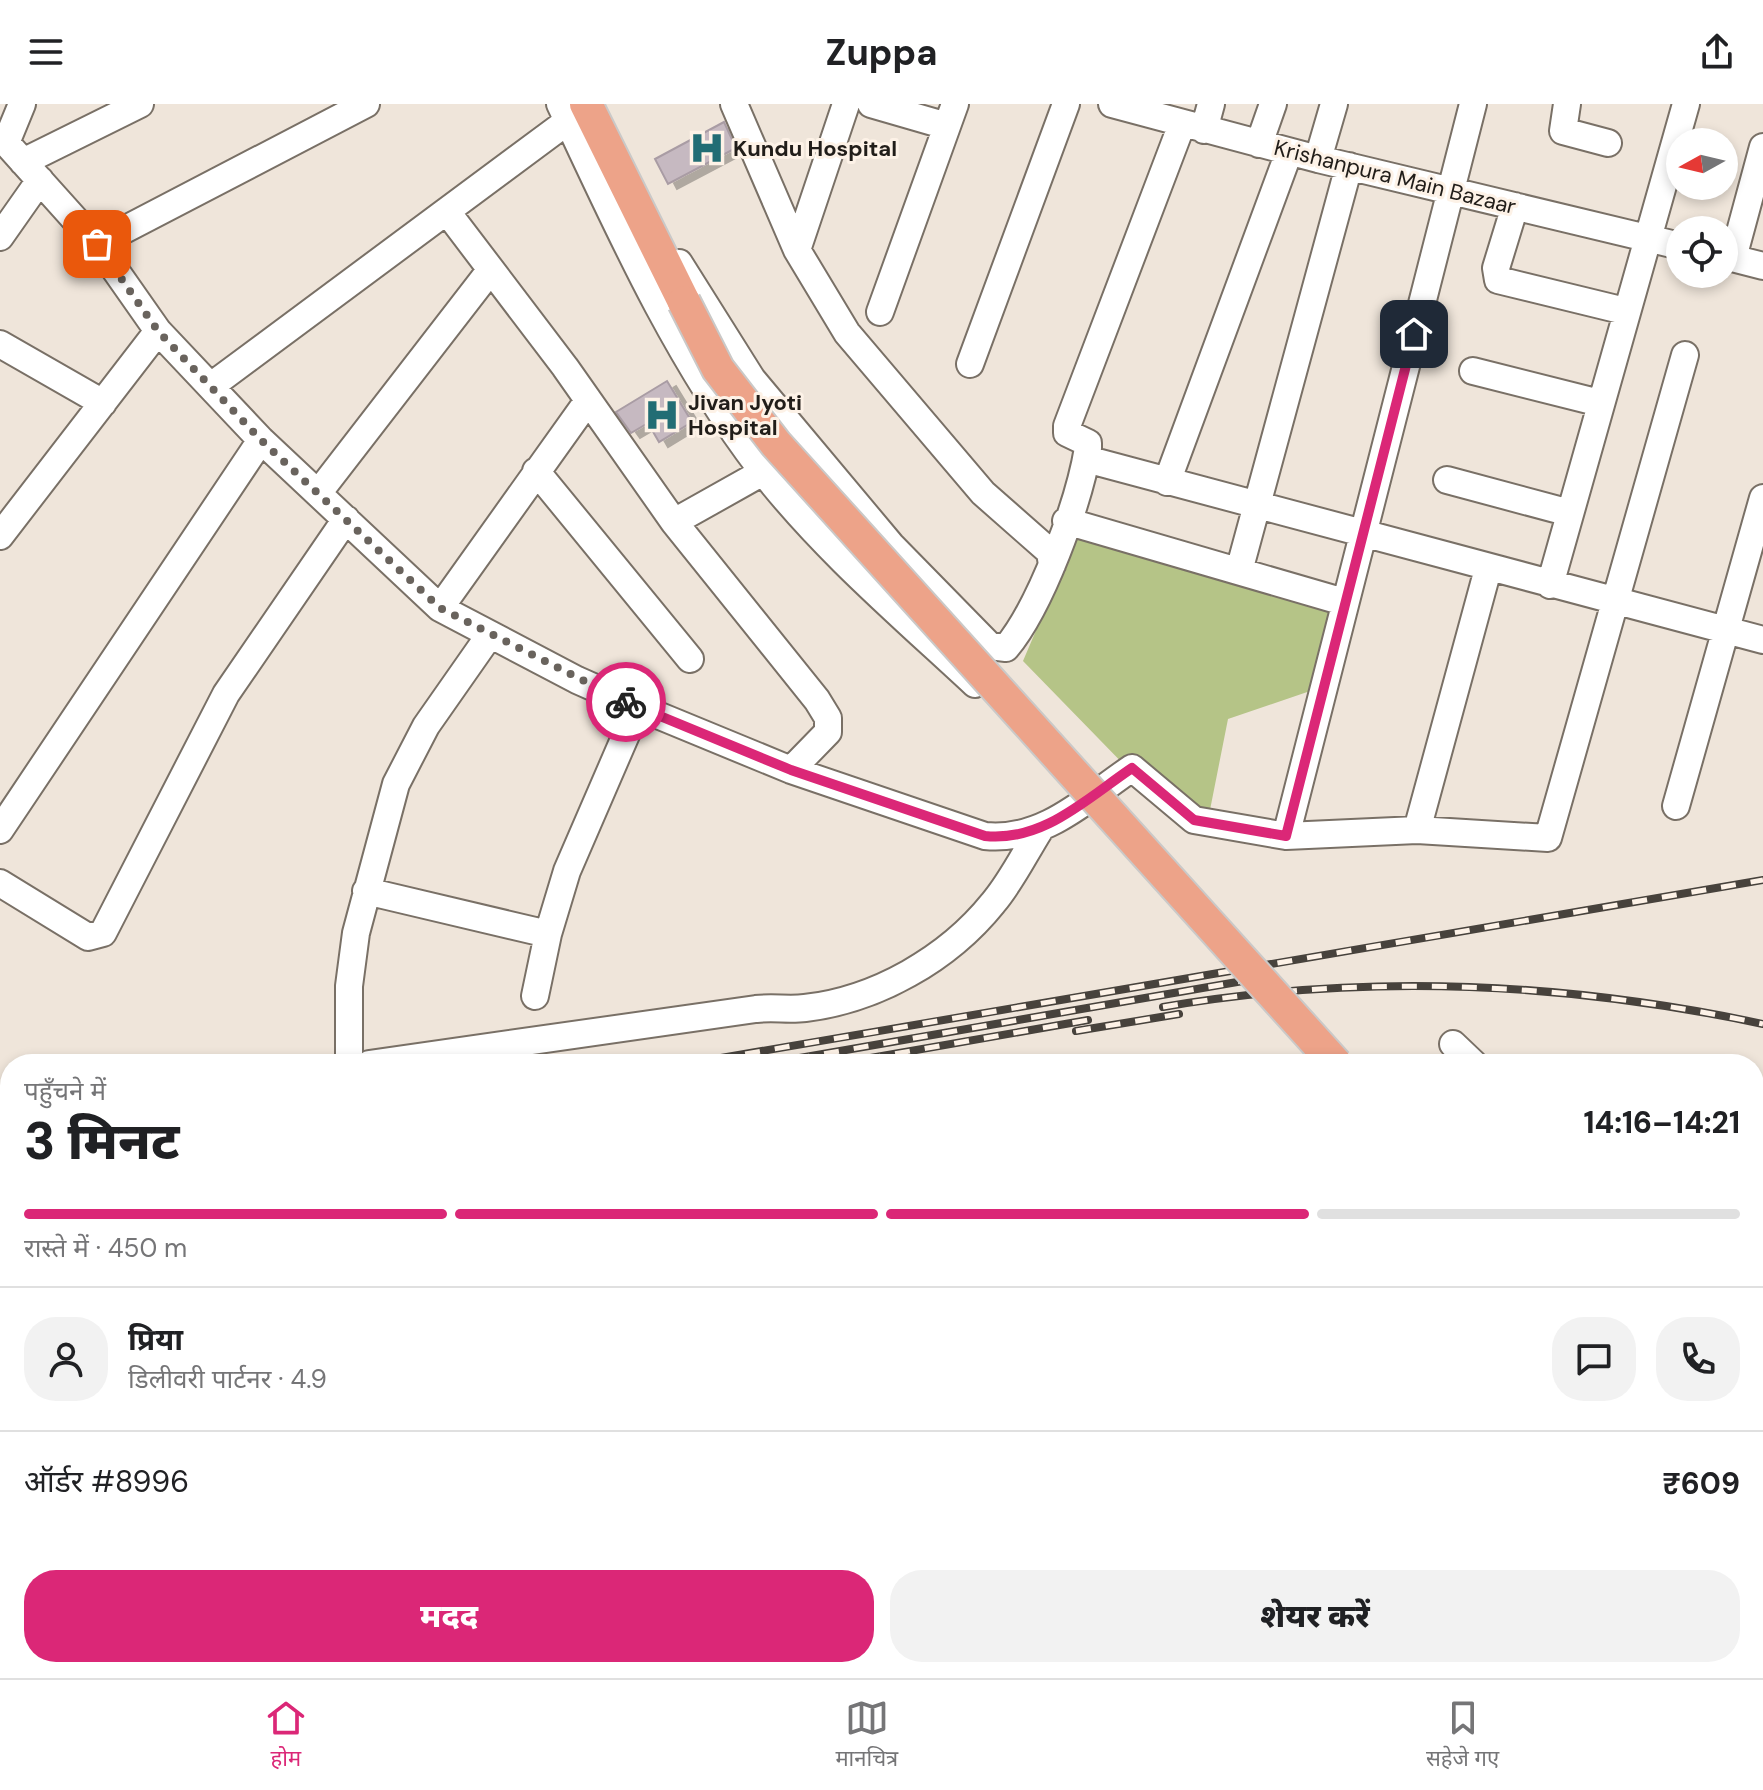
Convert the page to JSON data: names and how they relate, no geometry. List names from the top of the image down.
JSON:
{
  "streets": {
    "street": ["Krishanpura Main Bazaar"]
  },
  "places": {
    "hospital": ["Kundu Hospital", "Jivan Jyoti Hospital"]
  },
  "north": "left",
  "page": {
    "header": "Zuppa",
    "heading": ["3 मिनट", "पहुँचने में", "14:16–14:21"],
    "panel": [
      "प्रिया",
      "डिलीवरी पार्टनर · 4.9",
      "ऑर्डर #8996",
      "₹609"
    ],
    "bar": "रास्ते में · 450 m",
    "buttons": ["मदद", "शेयर करें"],
    "tabs": ["होम", "मानचित्र", "सहेजे गए"]
  }
}
